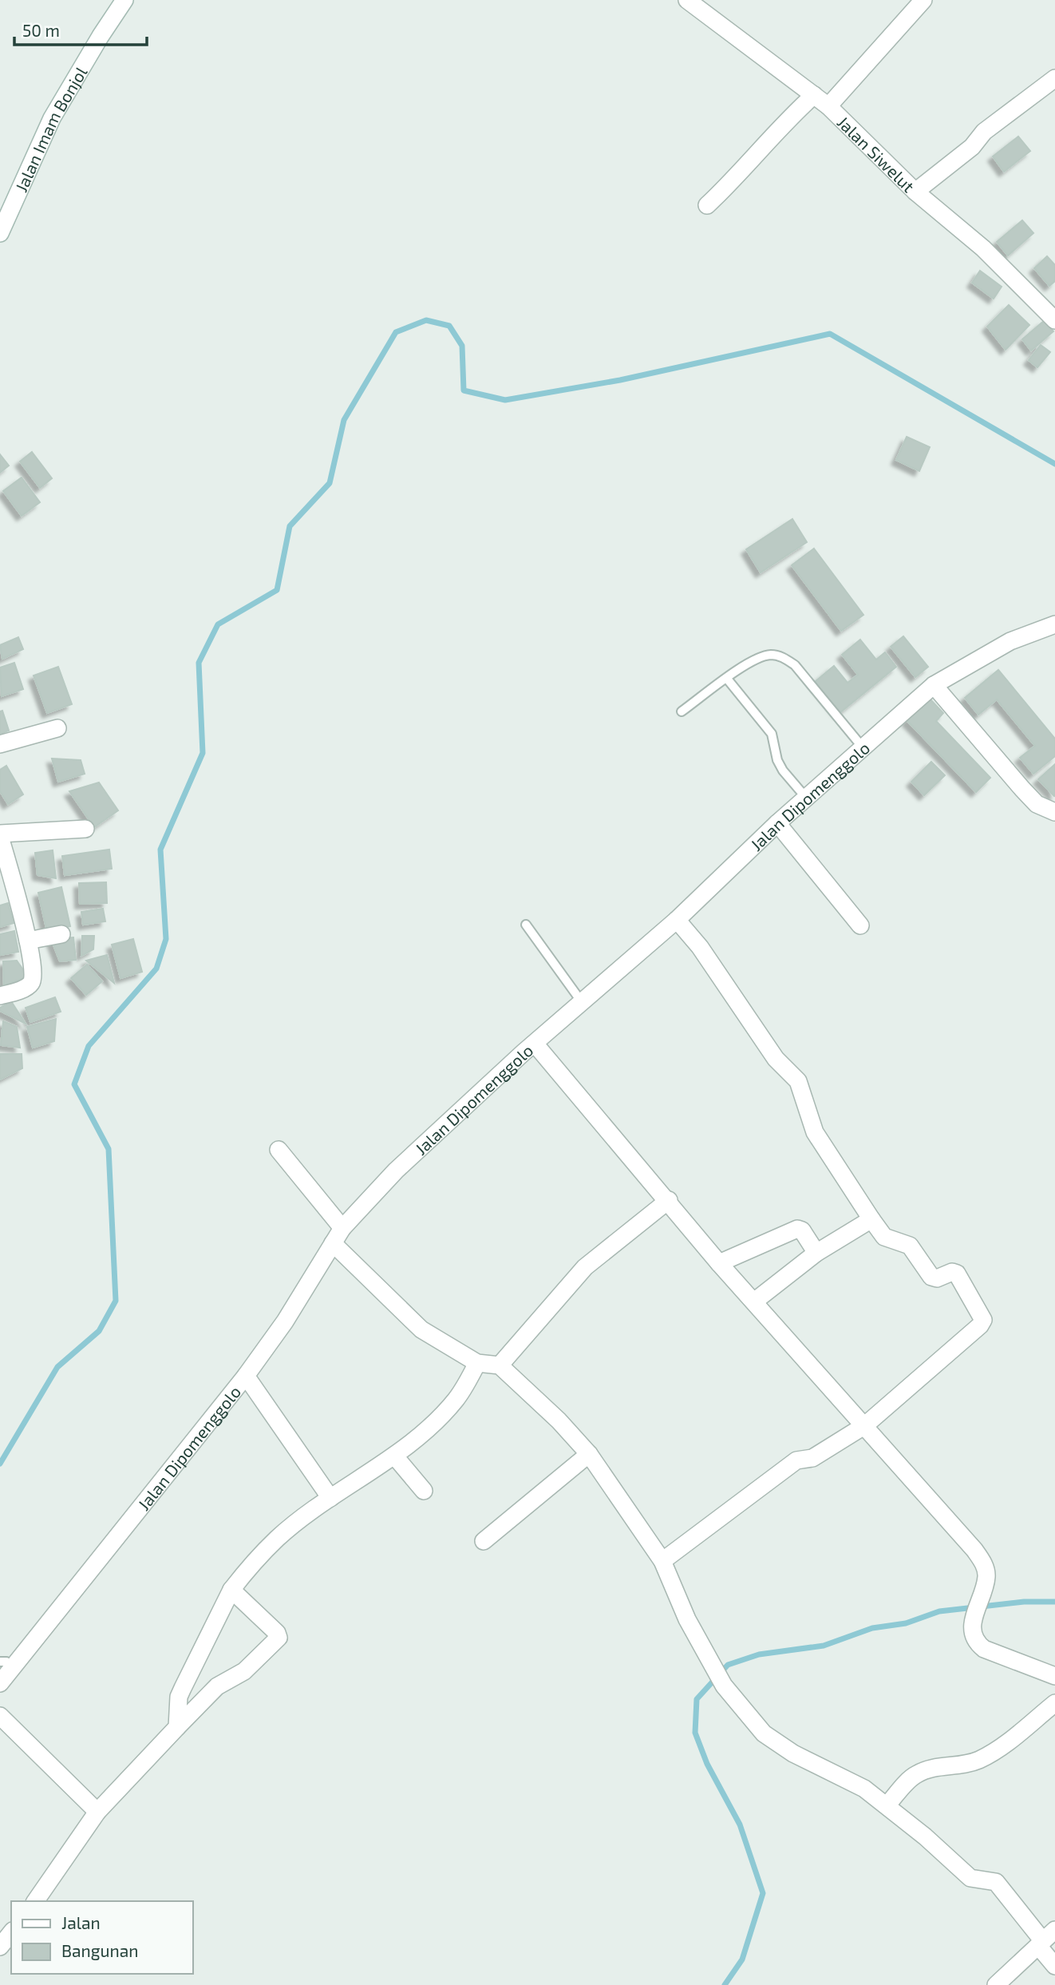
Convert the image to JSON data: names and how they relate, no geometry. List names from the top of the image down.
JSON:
{
  "streets": {
    "street": ["Jalan Imam Bonjol", "Jalan Siwelut", "Jalan Dipomenggolo"]
  },
  "legend": ["Jalan", "Bangunan"],
  "scale_bar": "50 m"
}
